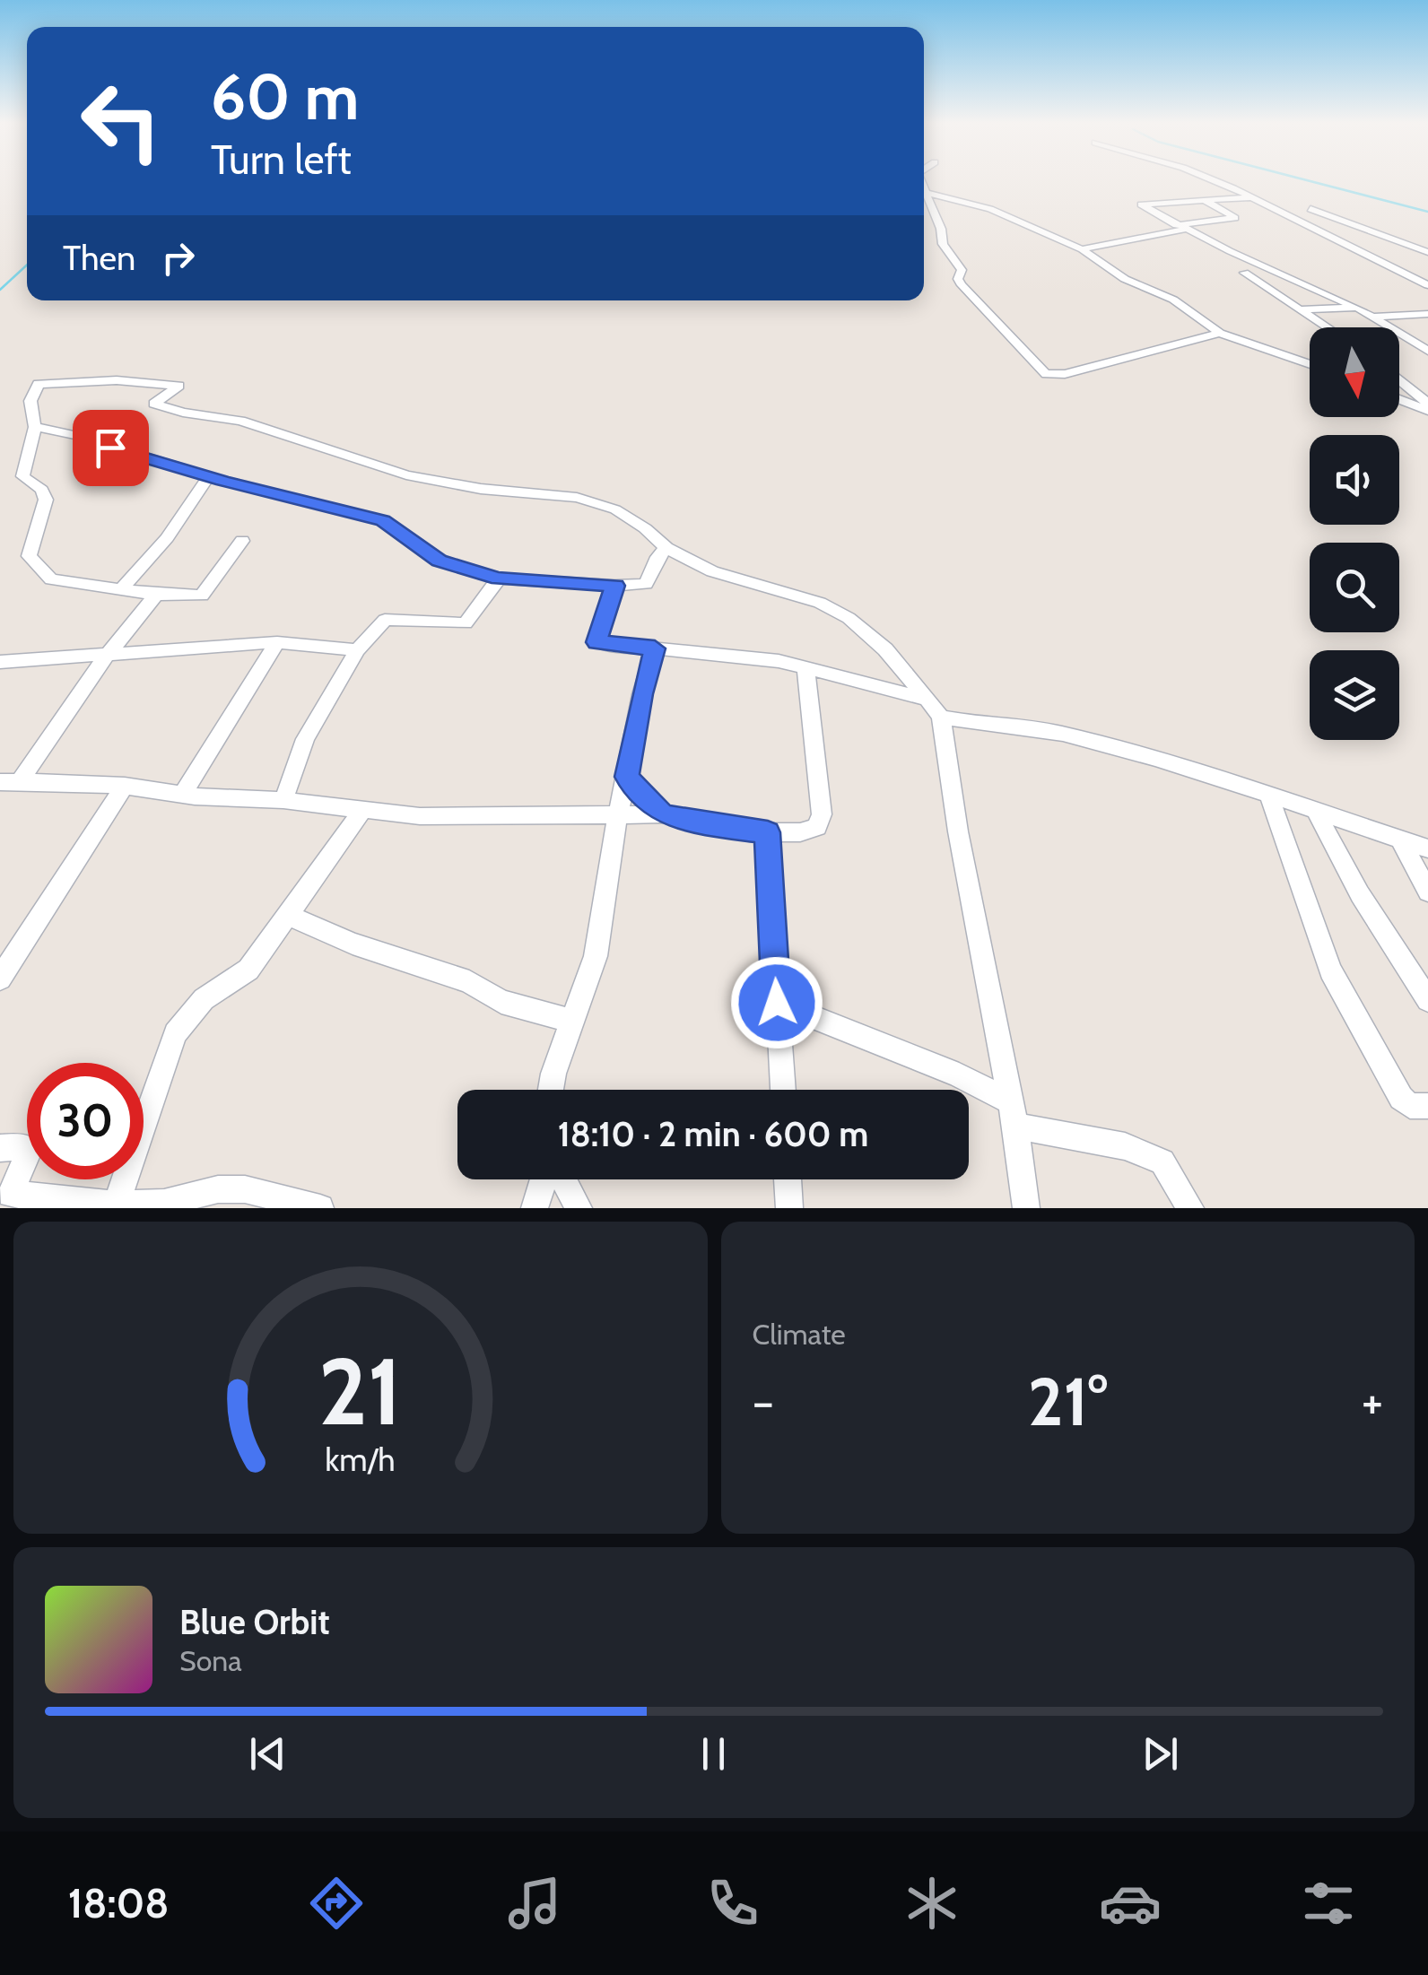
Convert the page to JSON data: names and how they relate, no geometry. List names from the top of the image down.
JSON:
{
  "north": "bottom",
  "page": {
    "turn": ["60 m", "Turn left"],
    "then": "Then",
    "limit": "30",
    "trip": "18:10 · 2 min · 600 m",
    "tile": "Climate",
    "heat": ["−", "21°", "+"],
    "song": ["Blue Orbit", "Sona"],
    "tabs": "18:08",
    "gauge": ["21", "km/h"]
  }
}
